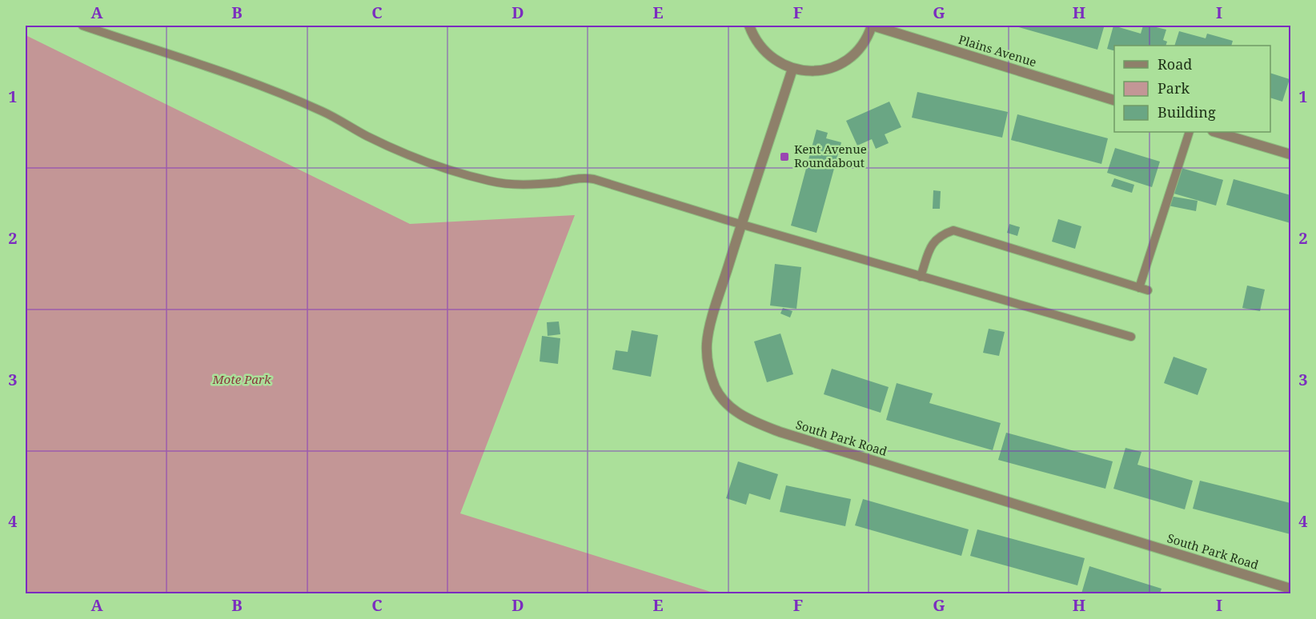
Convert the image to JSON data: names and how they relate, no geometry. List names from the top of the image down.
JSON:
{
  "streets": {
    "street": ["Plains Avenue", "South Park Road"]
  },
  "crossings": [
    ["Plains Avenue", "South Park Road"]
  ],
  "parks": ["Mote Park"],
  "places": {
    "transit": ["Kent Avenue Roundabout"]
  },
  "legend": ["Road", "Park", "Building"],
  "grid": {
    "columns": [
      "A",
      "B",
      "C",
      "D",
      "E",
      "F",
      "G",
      "H",
      "I"
    ],
    "rows": [
      "1",
      "2",
      "3",
      "4"
    ]
  }
}
